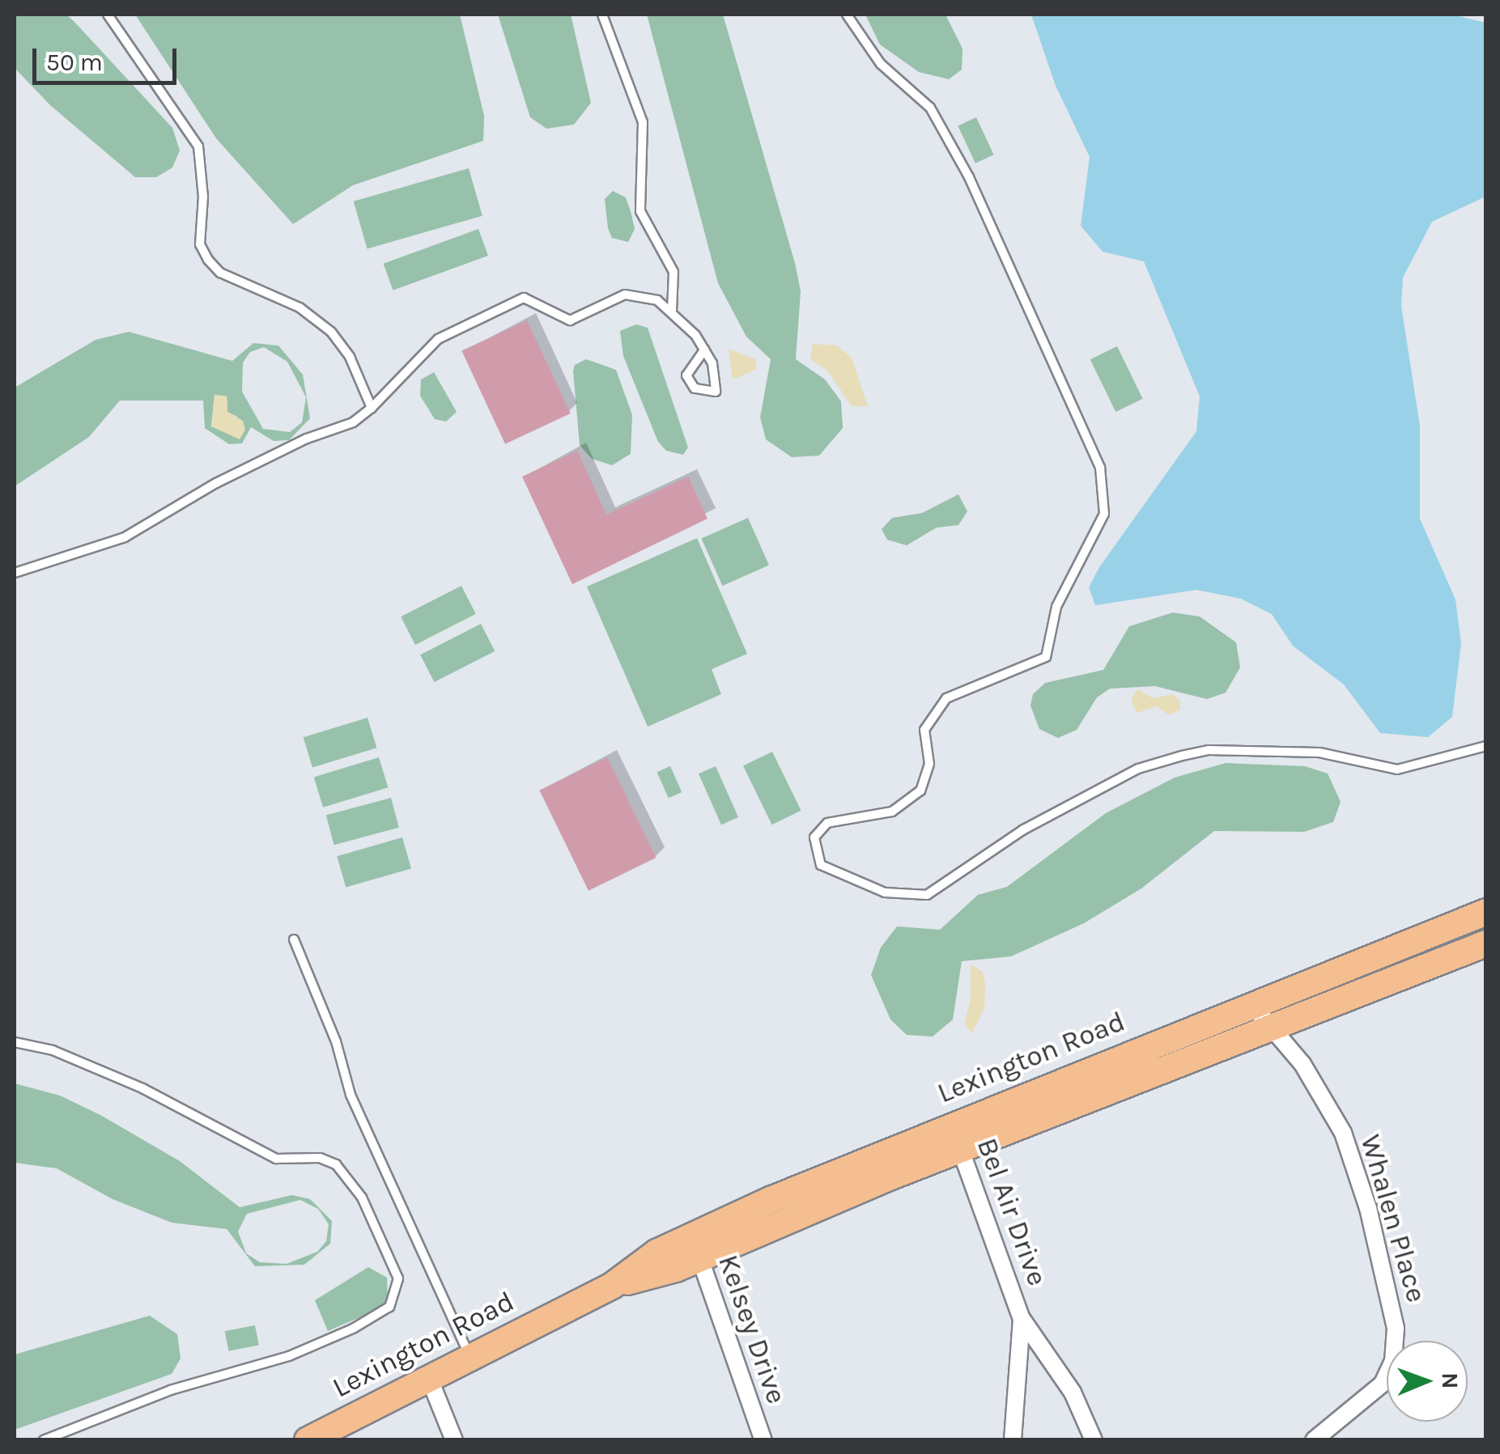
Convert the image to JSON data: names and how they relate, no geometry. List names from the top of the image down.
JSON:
{
  "streets": {
    "main road": ["Lexington Road"],
    "street": ["Bel Air Drive", "Whalen Place", "Kelsey Drive"]
  },
  "crossings": [
    ["Lexington Road", "Bel Air Drive"],
    ["Lexington Road", "Whalen Place"],
    ["Lexington Road", "Kelsey Drive"]
  ],
  "scale_bar": "50 m",
  "north": "right"
}
